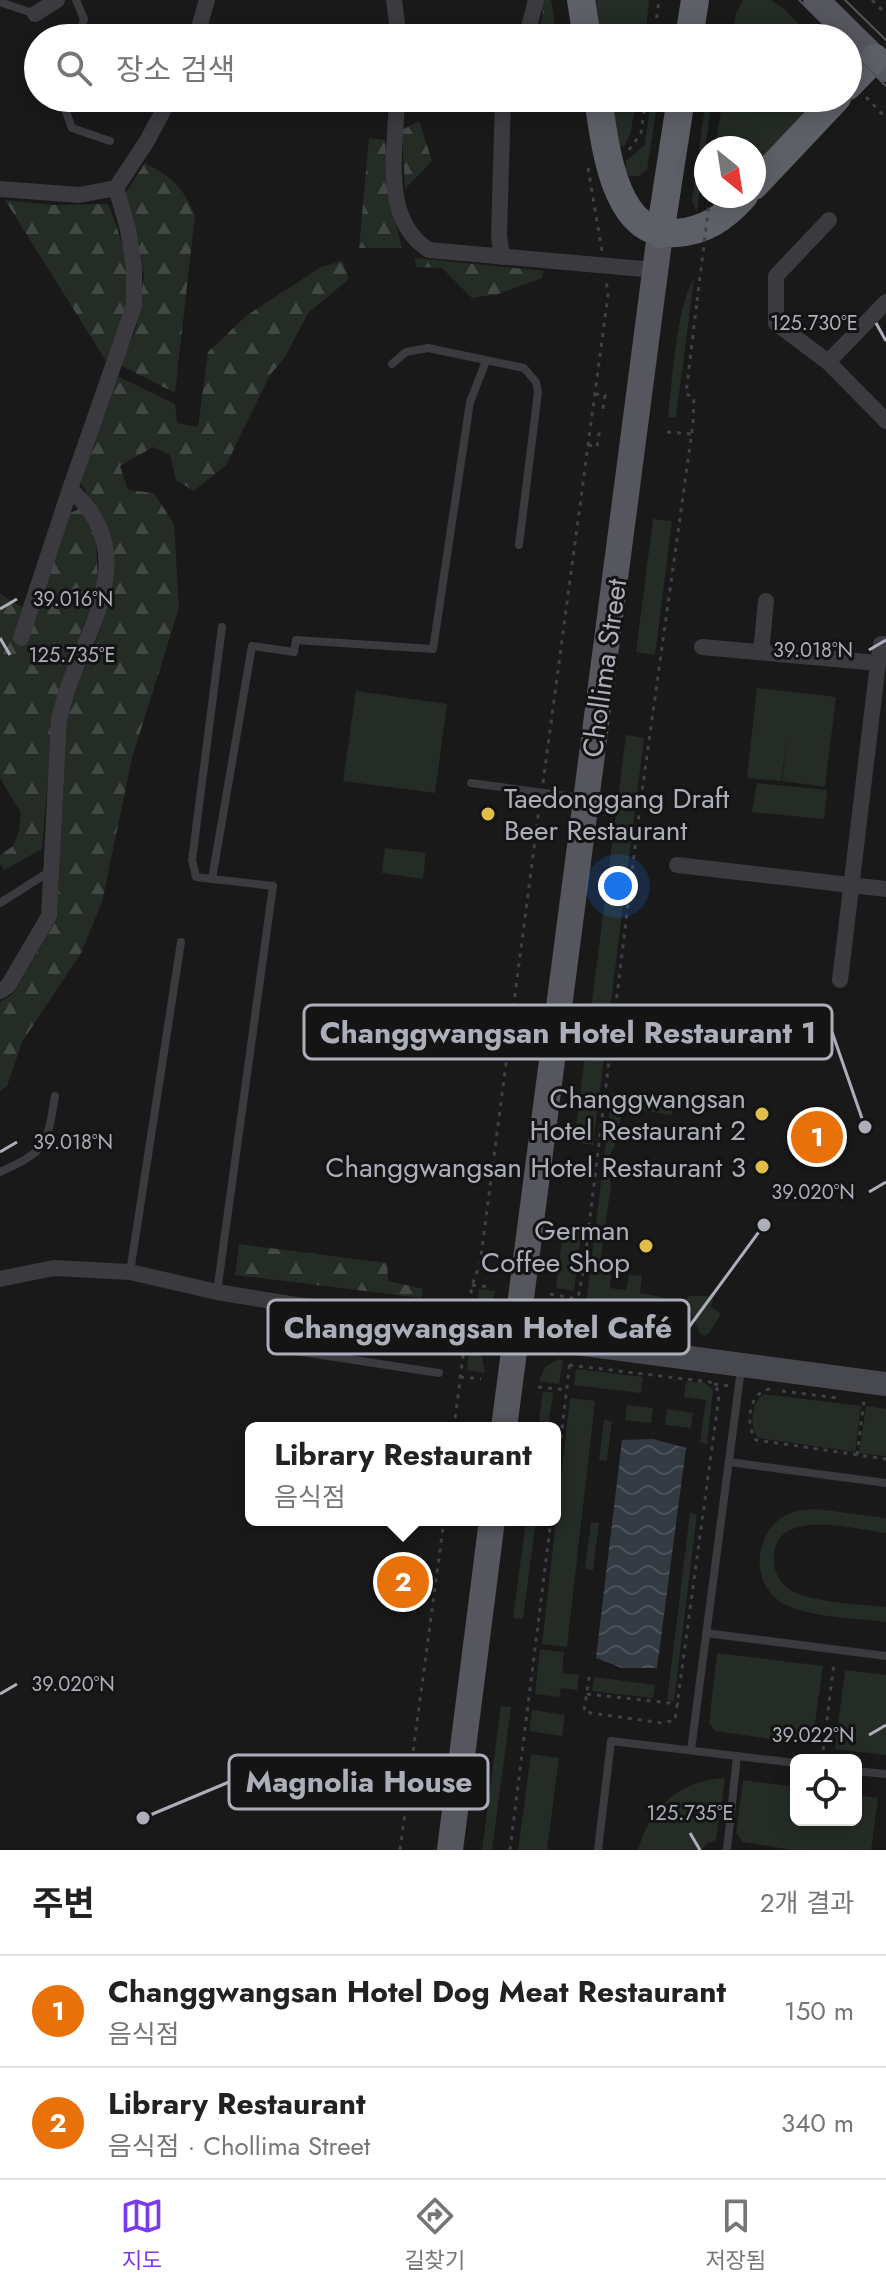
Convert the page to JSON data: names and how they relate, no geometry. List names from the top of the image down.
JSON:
{
  "streets": {
    "highway": ["Chollima Street"]
  },
  "places": [
    "Taedonggang Draft Beer Restaurant",
    "Changgwangsan Hotel Restaurant 2",
    "Changgwangsan Hotel Restaurant 1",
    "Changgwangsan Hotel Restaurant 3",
    "Changgwangsan Hotel Café",
    "German Coffee Shop",
    "Magnolia House"
  ],
  "north": "bottom right",
  "page": {
    "search": "장소 검색",
    "pins": ["1", "2"],
    "popup": ["Library Restaurant", "음식점"],
    "heading": ["주변", "2개 결과"],
    "list": [
      {
        "mark": "1",
        "name": "Changgwangsan Hotel Dog Meat Restaurant",
        "note": "음식점",
        "value": "150 m"
      },
      {
        "mark": "2",
        "name": "Library Restaurant",
        "note": "음식점 · Chollima Street",
        "value": "340 m"
      }
    ],
    "nav": ["지도", "길찾기", "저장됨"]
  },
  "coordinates": [
    "125.730°E",
    "39.016°N",
    "39.018°N",
    "125.735°E",
    "39.020°N",
    "39.022°N"
  ]
}
